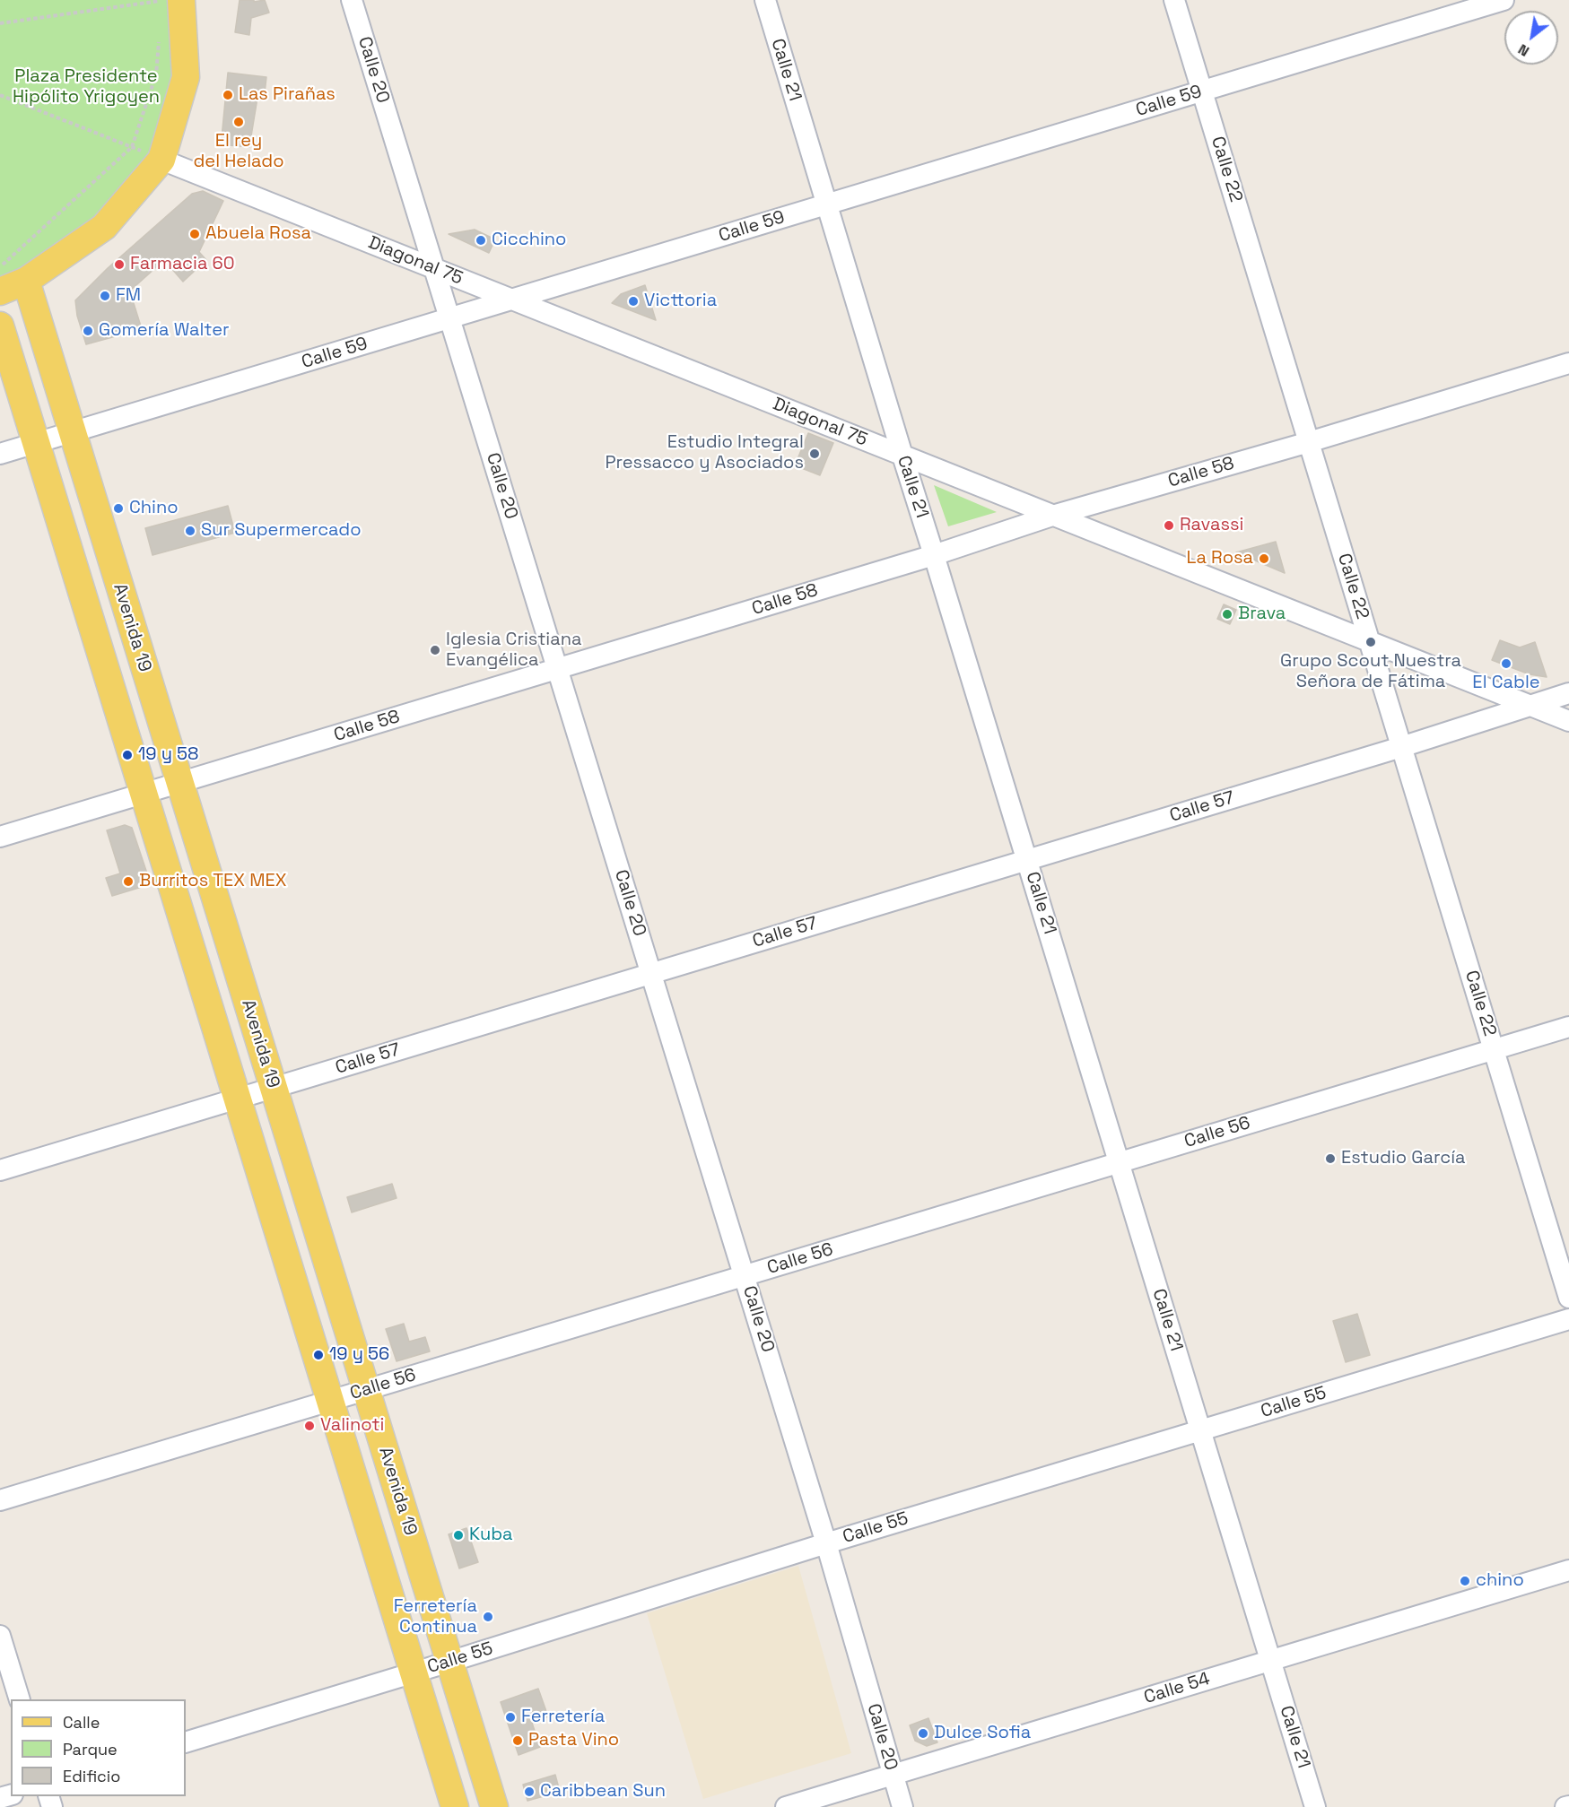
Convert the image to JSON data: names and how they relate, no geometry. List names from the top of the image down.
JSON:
{
  "streets": {
    "main road": ["Avenida 19"],
    "street": [
      "Calle 20",
      "Calle 21",
      "Calle 59",
      "Calle 22",
      "Diagonal 75",
      "Calle 58",
      "Calle 57",
      "Calle 56",
      "Calle 55",
      "Calle 54"
    ]
  },
  "crossings": [
    ["Calle 20", "Calle 59"],
    ["Calle 20", "Diagonal 75"],
    ["Calle 20", "Calle 58"],
    ["Calle 20", "Calle 57"],
    ["Calle 20", "Calle 56"],
    ["Calle 20", "Calle 55"],
    ["Calle 20", "Calle 54"],
    ["Calle 21", "Calle 59"],
    ["Calle 21", "Diagonal 75"],
    ["Calle 21", "Calle 58"],
    ["Calle 21", "Calle 57"],
    ["Calle 21", "Calle 56"],
    ["Calle 21", "Calle 55"],
    ["Calle 21", "Calle 54"],
    ["Calle 59", "Calle 22"],
    ["Calle 59", "Diagonal 75"],
    ["Calle 59", "Avenida 19"],
    ["Calle 22", "Diagonal 75"],
    ["Calle 22", "Calle 58"],
    ["Calle 22", "Calle 57"],
    ["Calle 22", "Calle 56"],
    ["Diagonal 75", "Calle 58"],
    ["Diagonal 75", "Calle 57"],
    ["Calle 58", "Avenida 19"],
    ["Avenida 19", "Calle 57"],
    ["Avenida 19", "Calle 56"],
    ["Avenida 19", "Calle 55"]
  ],
  "parks": ["Plaza Presidente Hipólito Yrigoyen"],
  "places": [
    "Las Pirañas",
    "El rey del Helado",
    "Abuela Rosa",
    "Cicchino",
    "Farmacia 60",
    "FM",
    "Victtoria",
    "Gomería Walter",
    "Estudio Integral Pressacco y Asociados",
    "Chino",
    "Ravassi",
    "Sur Supermercado",
    "La Rosa",
    "Brava",
    "Grupo Scout Nuestra Señora de Fátima",
    "Iglesia Cristiana Evangélica",
    "El Cable",
    "19 y 58",
    "Burritos TEX MEX",
    "Estudio García",
    "19 y 56",
    "Valinoti",
    "Kuba",
    "chino",
    "Ferretería Continua",
    "Ferretería",
    "Dulce Sofia",
    "Pasta Vino",
    "Caribbean Sun"
  ],
  "legend": ["Calle", "Parque", "Edificio"],
  "north": "bottom left"
}
